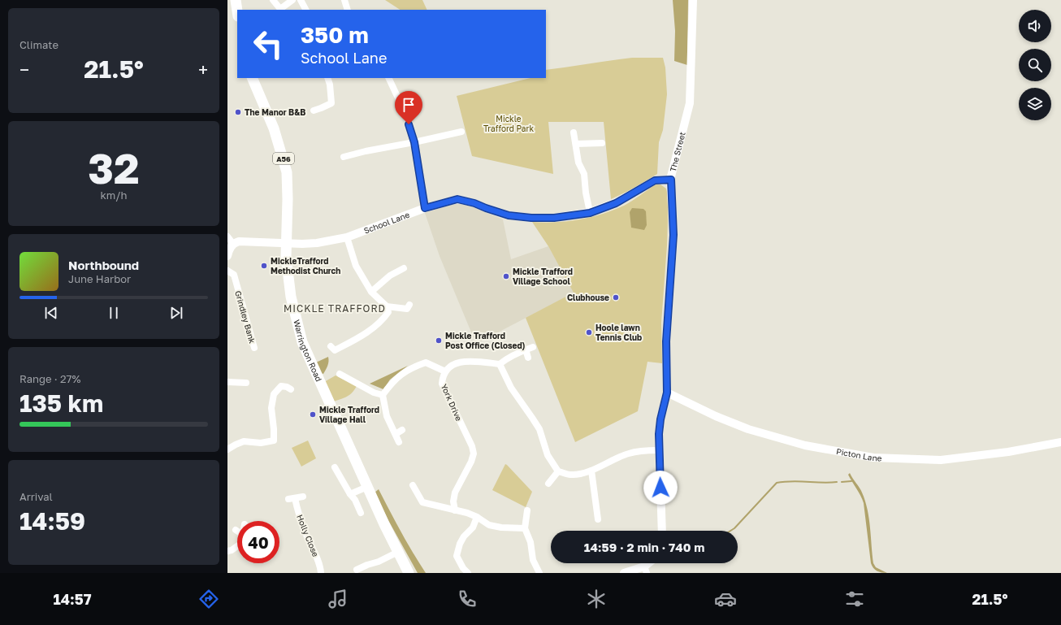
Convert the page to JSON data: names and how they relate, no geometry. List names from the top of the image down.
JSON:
{
  "streets": {
    "main road": ["A56", "Warrington Road"],
    "street": [
      "The Street",
      "School Lane",
      "Grindley Bank",
      "York Drive",
      "Picton Lane",
      "Holly Close"
    ]
  },
  "crossings": [
    ["The Street", "School Lane"],
    ["The Street", "Picton Lane"],
    ["School Lane", "Warrington Road"]
  ],
  "districts": ["MICKLE TRAFFORD"],
  "parks": ["Mickle Trafford Park"],
  "places": [
    "The Manor B&B",
    "MickleTrafford Methodist Church",
    "Mickle Trafford Village School",
    "Clubhouse",
    "Hoole lawn Tennis Club",
    "Mickle Trafford Post Office (Closed)",
    "Mickle Trafford Village Hall"
  ],
  "page": {
    "tile": [
      "Climate",
      ["32", "km/h"],
      ["Range · 27%", "135 km"],
      ["Arrival", "14:59"]
    ],
    "turn": ["350 m", "School Lane"],
    "heat": ["−", "21.5°", "+"],
    "song": ["Northbound", "June Harbor"],
    "limit": "40",
    "trip": "14:59 · 2 min · 740 m",
    "tabs": ["14:57", "21.5°"]
  }
}
